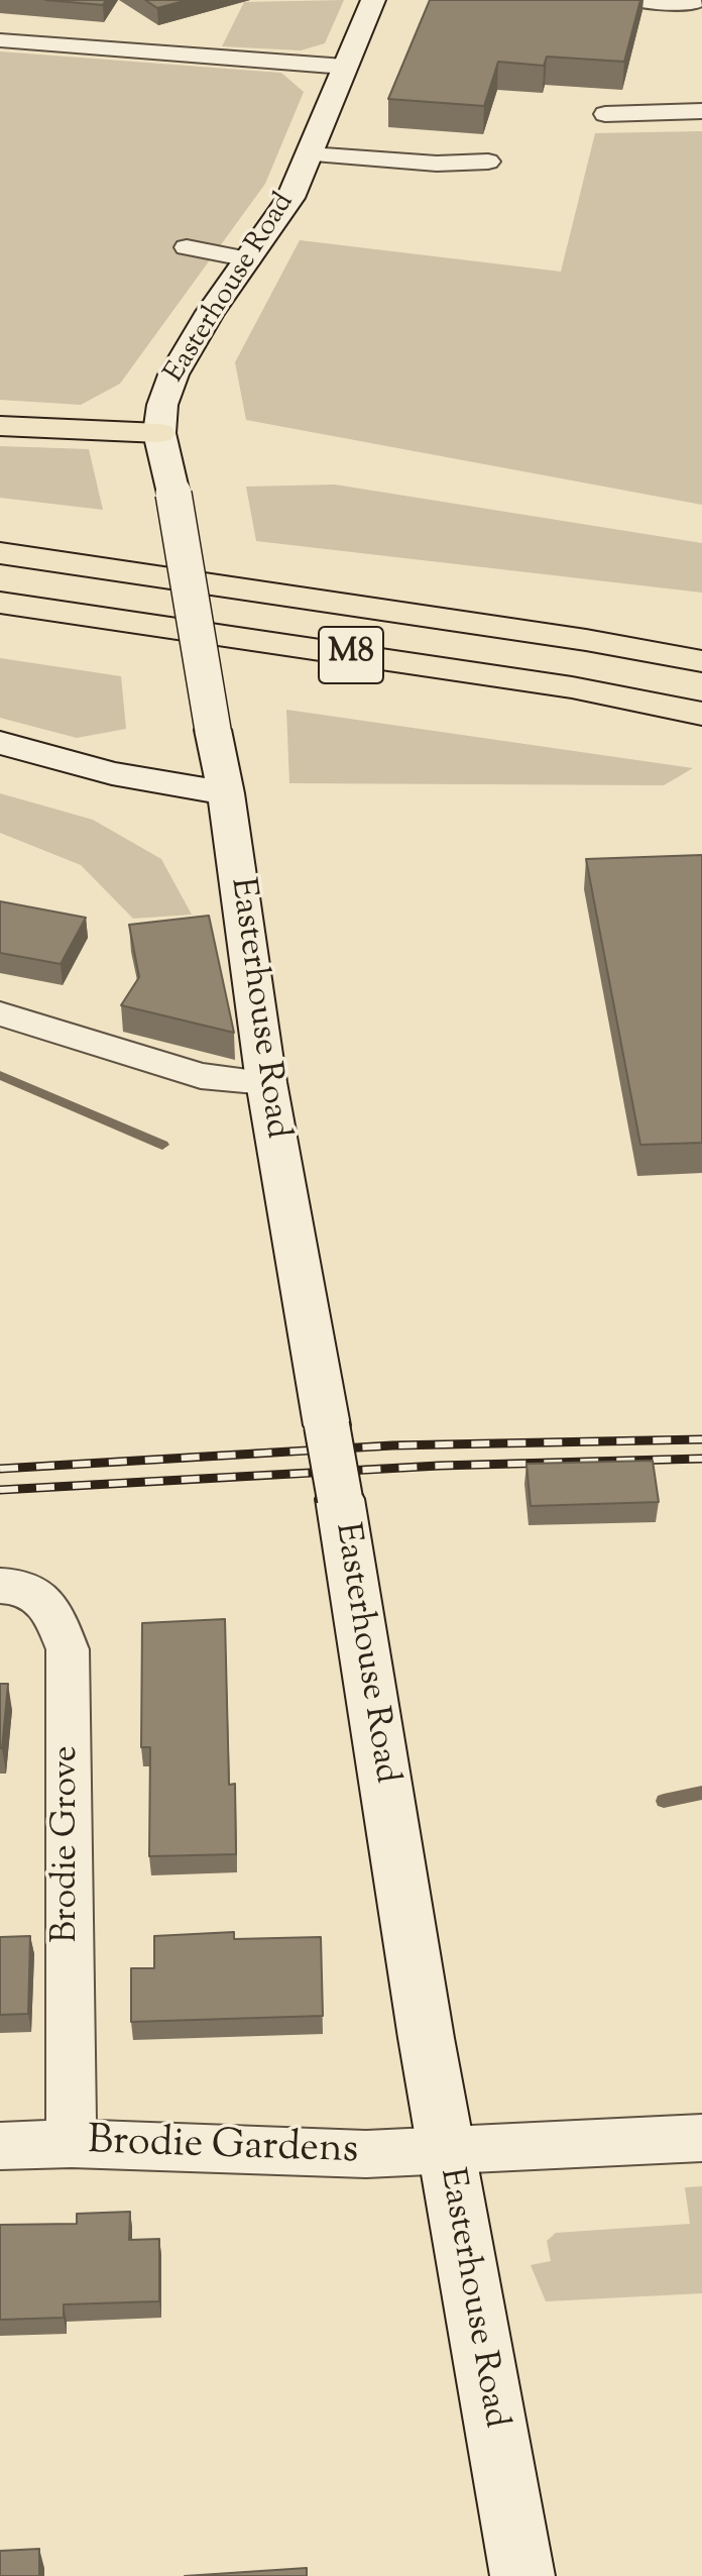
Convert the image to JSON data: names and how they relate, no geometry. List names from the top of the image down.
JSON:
{
  "streets": {
    "highway": ["M8"],
    "street": ["Easterhouse Road", "Brodie Grove", "Brodie Gardens"]
  },
  "crossings": [
    ["Easterhouse Road", "Brodie Gardens"],
    ["Brodie Grove", "Brodie Gardens"]
  ]
}
